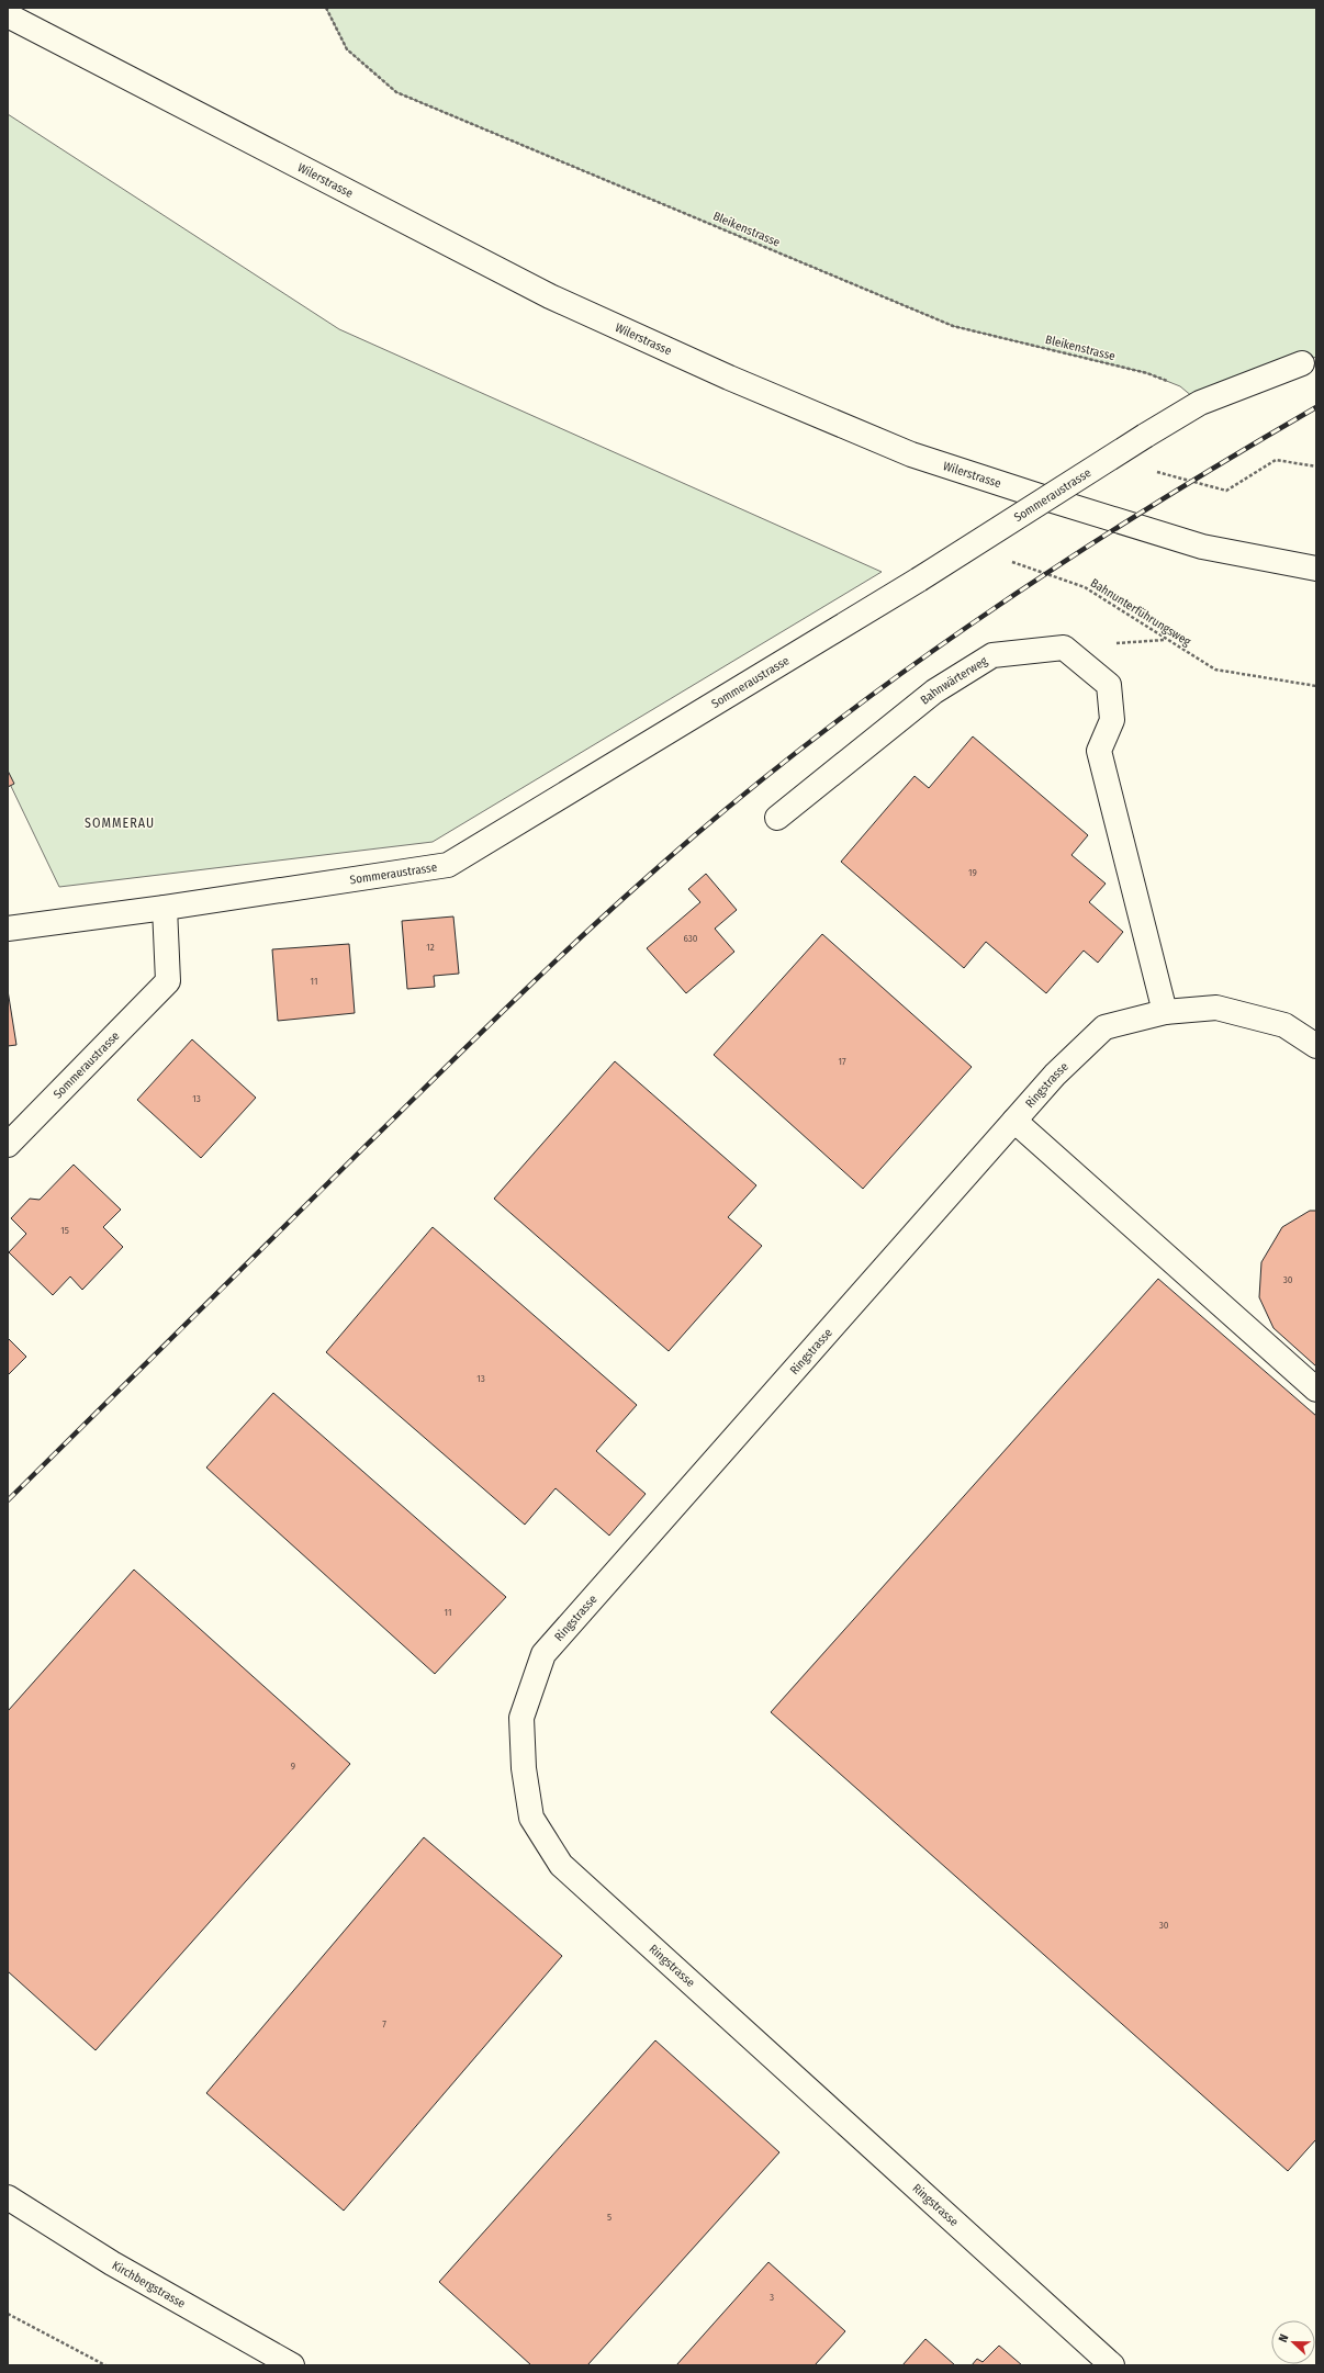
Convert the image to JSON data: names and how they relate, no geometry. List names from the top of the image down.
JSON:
{
  "streets": {
    "street": [
      "Wilerstrasse",
      "Sommeraustrasse",
      "Bahnwärterweg",
      "Ringstrasse",
      "Kirchbergstrasse"
    ],
    "path": ["Bleikenstrasse", "Bahnunterführungsweg"]
  },
  "crossings": [
    ["Bleikenstrasse", "Sommeraustrasse"],
    ["Bahnwärterweg", "Ringstrasse"]
  ],
  "districts": ["SOMMERAU"],
  "house_numbers": [
    "19",
    "630",
    "12",
    "11",
    "17",
    "13",
    "15",
    "30",
    "13",
    "11",
    "9",
    "30",
    "7",
    "5",
    "3"
  ],
  "north": "left"
}
